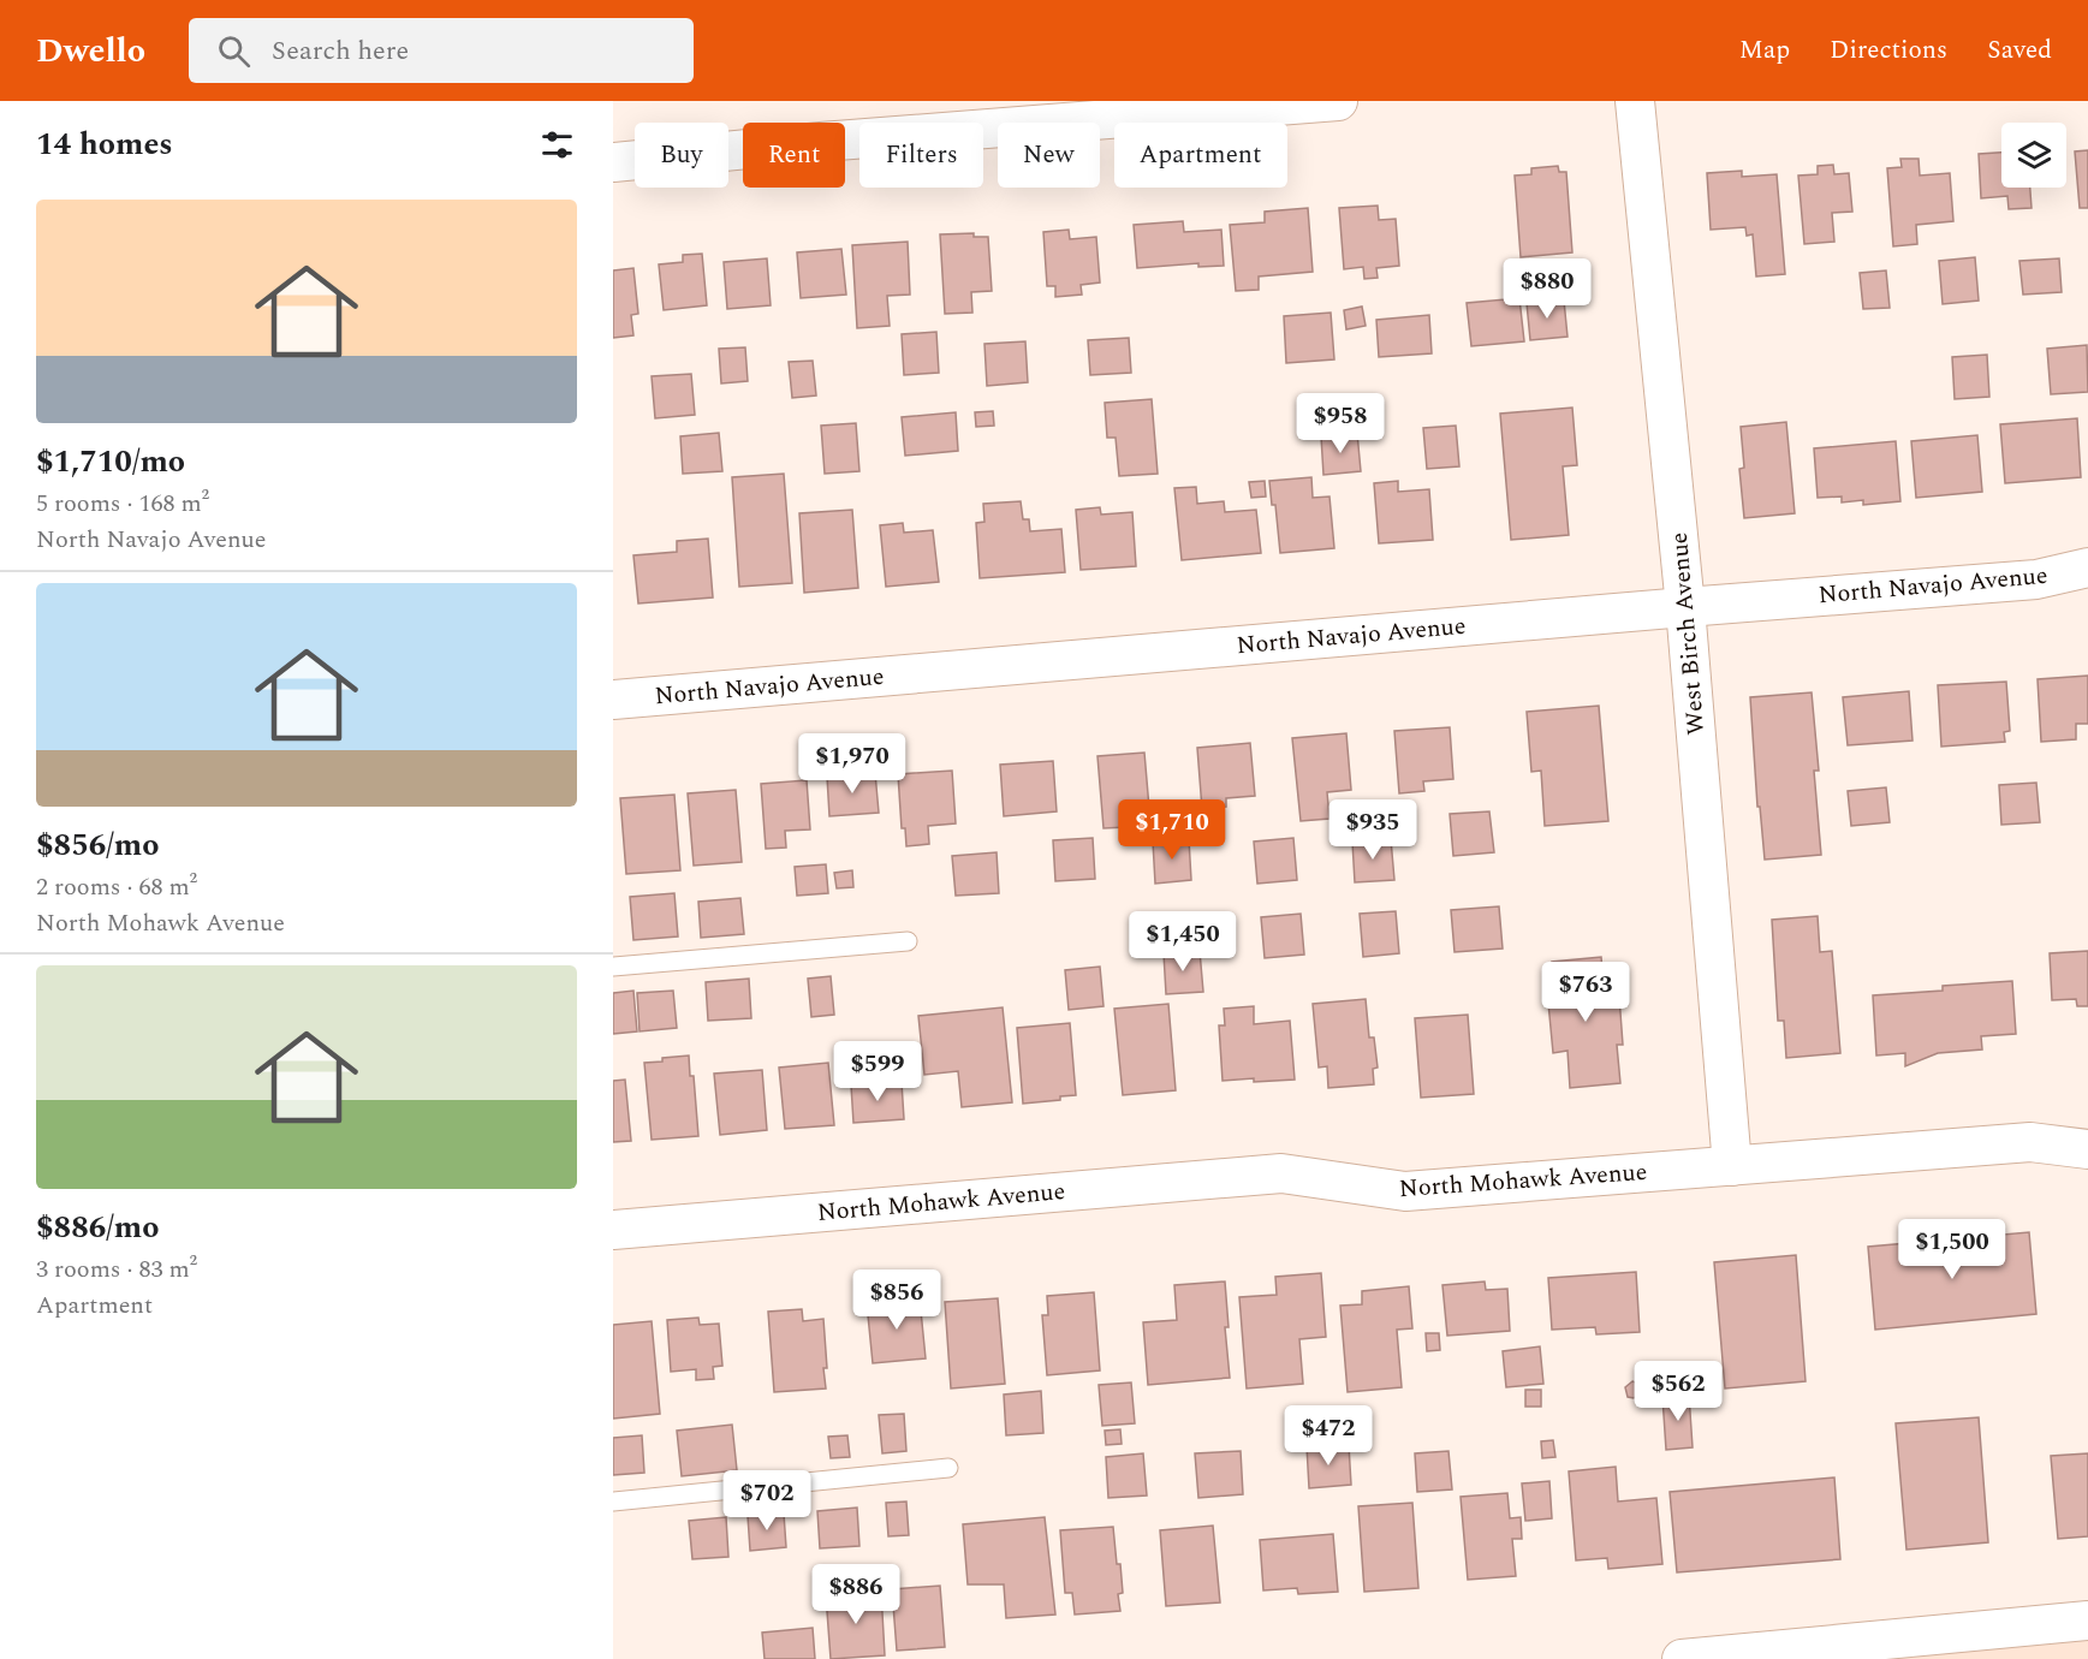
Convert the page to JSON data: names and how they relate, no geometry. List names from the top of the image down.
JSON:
{
  "streets": {
    "street": ["North Navajo Avenue", "West Birch Avenue", "North Mohawk Avenue"]
  },
  "crossings": [
    ["North Navajo Avenue", "West Birch Avenue"],
    ["West Birch Avenue", "North Mohawk Avenue"]
  ],
  "page": {
    "header": "Dwello",
    "search": "Search here",
    "nav": ["Map", "Directions", "Saved"],
    "heading": "14 homes",
    "chip": [
      "Buy",
      "Rent",
      "Filters",
      "New",
      "Apartment"
    ],
    "list": [
      {
        "name": "$1,710/mo",
        "note": "5 rooms · 168 m² · North Navajo Avenue"
      },
      {
        "name": "$856/mo",
        "note": "2 rooms · 68 m² · North Mohawk Avenue"
      },
      {
        "name": "$886/mo",
        "note": "3 rooms · 83 m² · Apartment"
      }
    ],
    "price": [
      "$880",
      "$958",
      "$1,970",
      "$1,710",
      "$935",
      "$1,450",
      "$763",
      "$599",
      "$1,500",
      "$856",
      "$562",
      "$472",
      "$702",
      "$886"
    ]
  }
}
